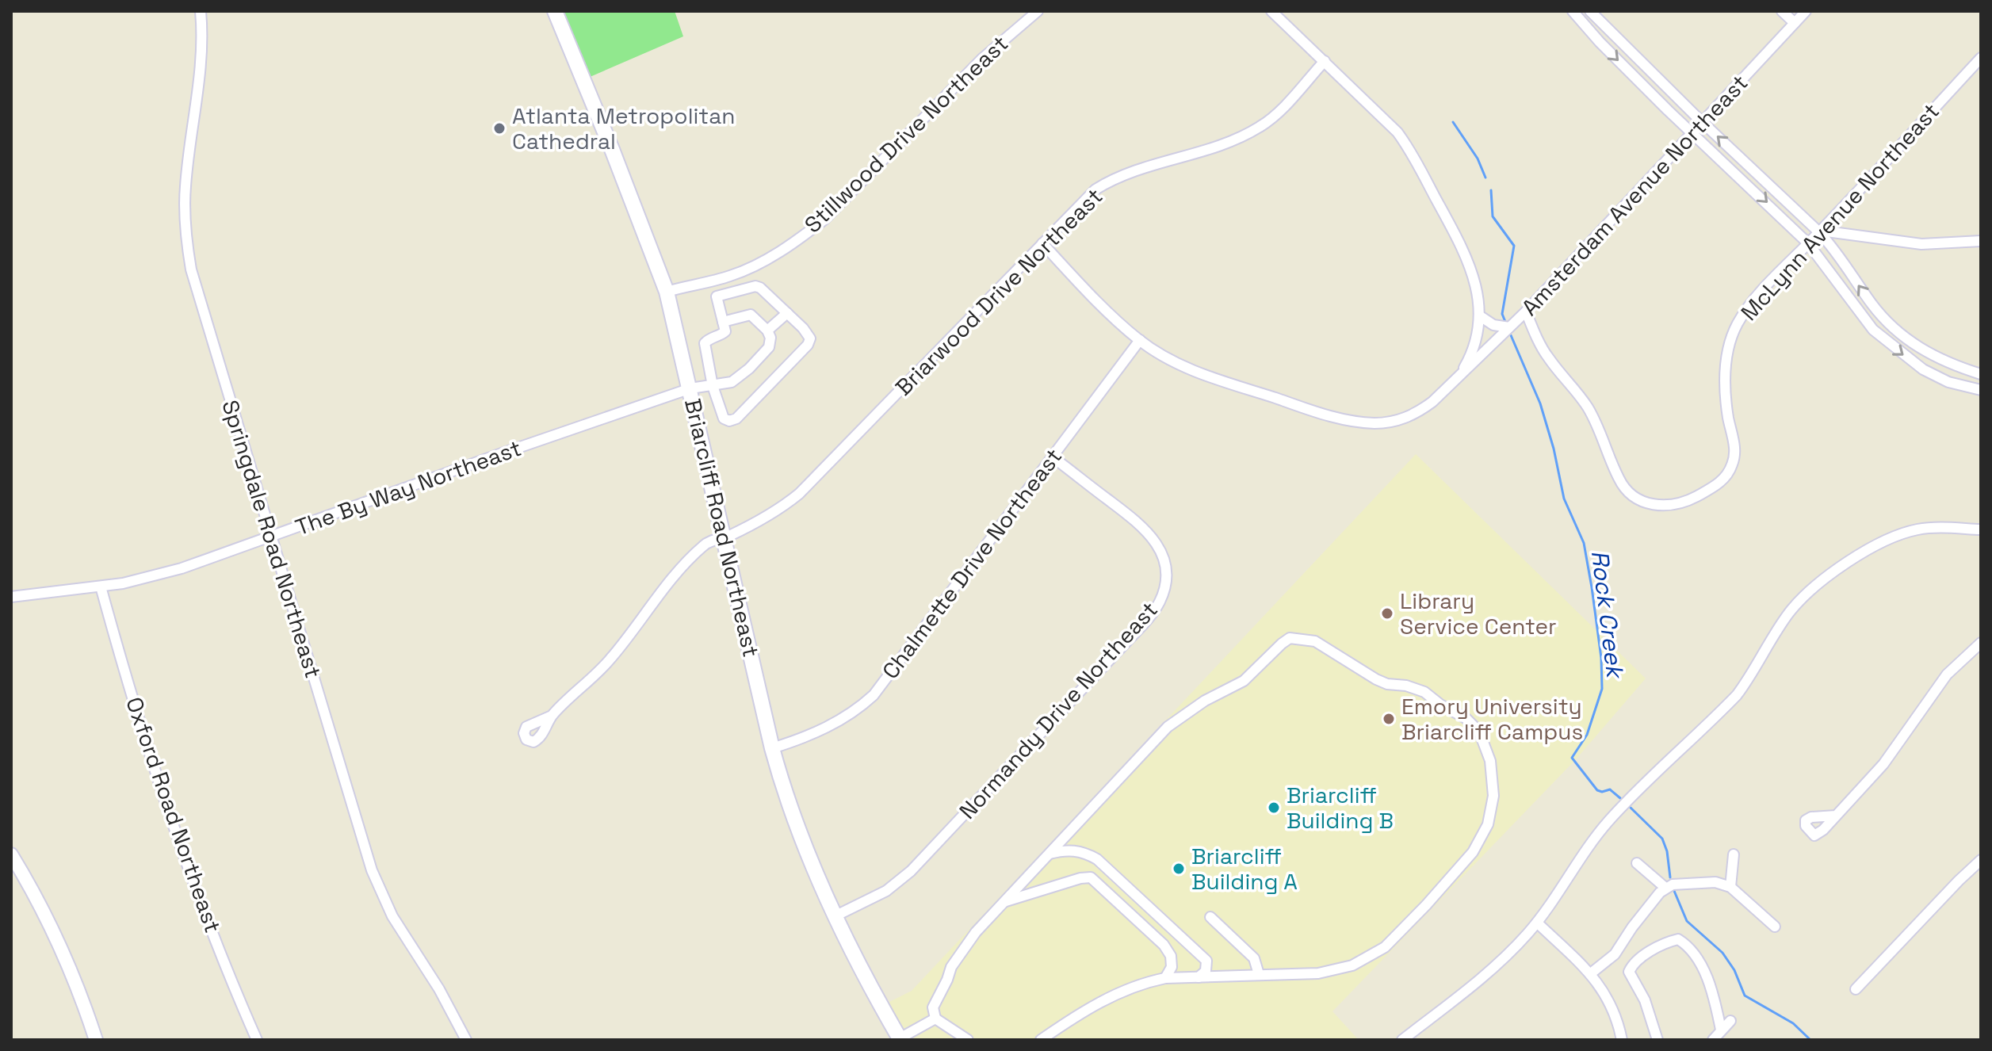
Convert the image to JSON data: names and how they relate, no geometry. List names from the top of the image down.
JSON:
{
  "streets": {
    "main road": ["Briarcliff Road Northeast"],
    "street": [
      "Stillwood Drive Northeast",
      "Amsterdam Avenue Northeast",
      "McLynn Avenue Northeast",
      "Briarwood Drive Northeast",
      "The By Way Northeast",
      "Springdale Road Northeast",
      "Chalmette Drive Northeast",
      "Normandy Drive Northeast",
      "Oxford Road Northeast"
    ]
  },
  "crossings": [
    ["Stillwood Drive Northeast", "Briarcliff Road Northeast"],
    ["Amsterdam Avenue Northeast", "McLynn Avenue Northeast"],
    ["Amsterdam Avenue Northeast", "Briarwood Drive Northeast"],
    ["Amsterdam Avenue Northeast", "Chalmette Drive Northeast"],
    ["Briarwood Drive Northeast", "Briarcliff Road Northeast"],
    ["The By Way Northeast", "Briarcliff Road Northeast"],
    ["The By Way Northeast", "Springdale Road Northeast"],
    ["The By Way Northeast", "Oxford Road Northeast"],
    ["Briarcliff Road Northeast", "Chalmette Drive Northeast"],
    ["Briarcliff Road Northeast", "Normandy Drive Northeast"],
    ["Chalmette Drive Northeast", "Normandy Drive Northeast"]
  ],
  "water": ["Rock Creek"],
  "places": [
    "Atlanta Metropolitan Cathedral",
    "Library Service Center",
    "Emory University Briarcliff Campus",
    "Briarcliff Building B",
    "Briarcliff Building A"
  ]
}
